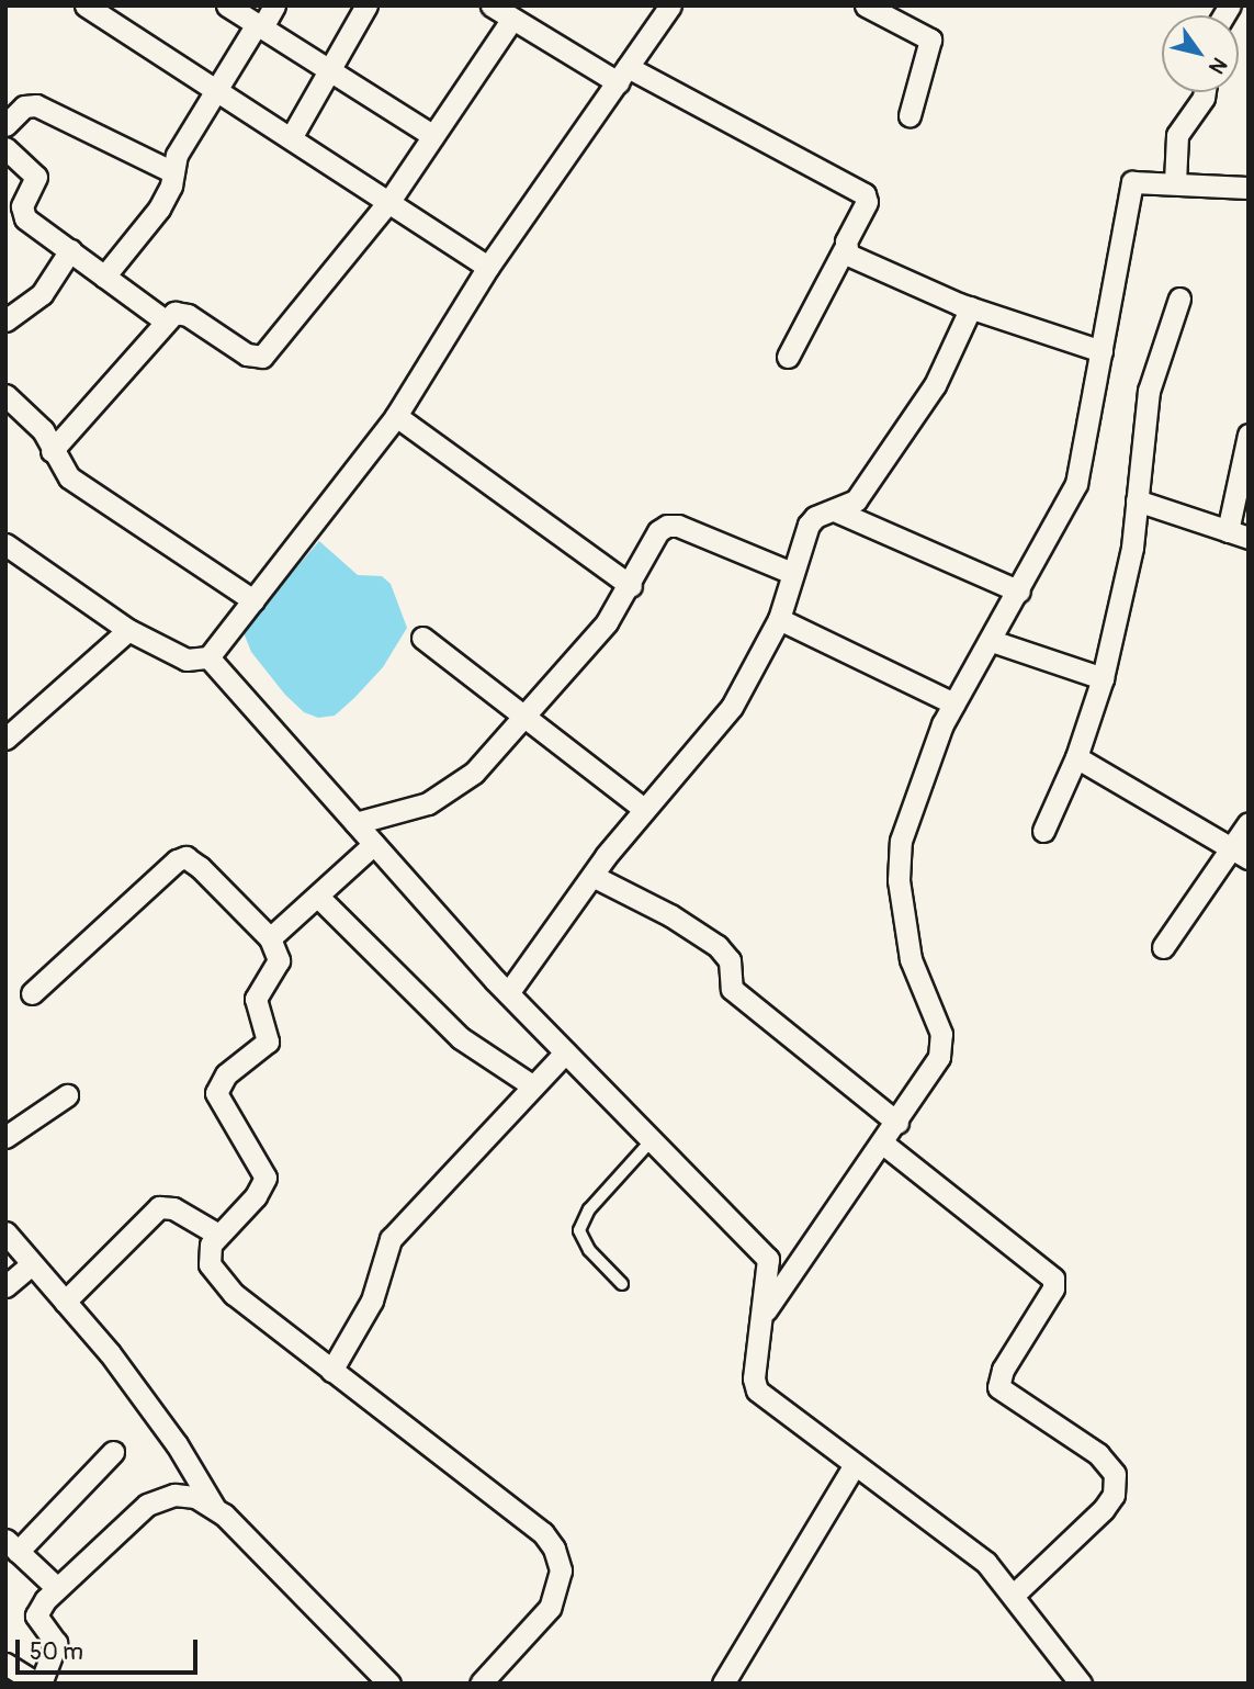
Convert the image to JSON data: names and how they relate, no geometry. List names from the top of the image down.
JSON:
{
  "scale_bar": "50 m",
  "north": "bottom right"
}
